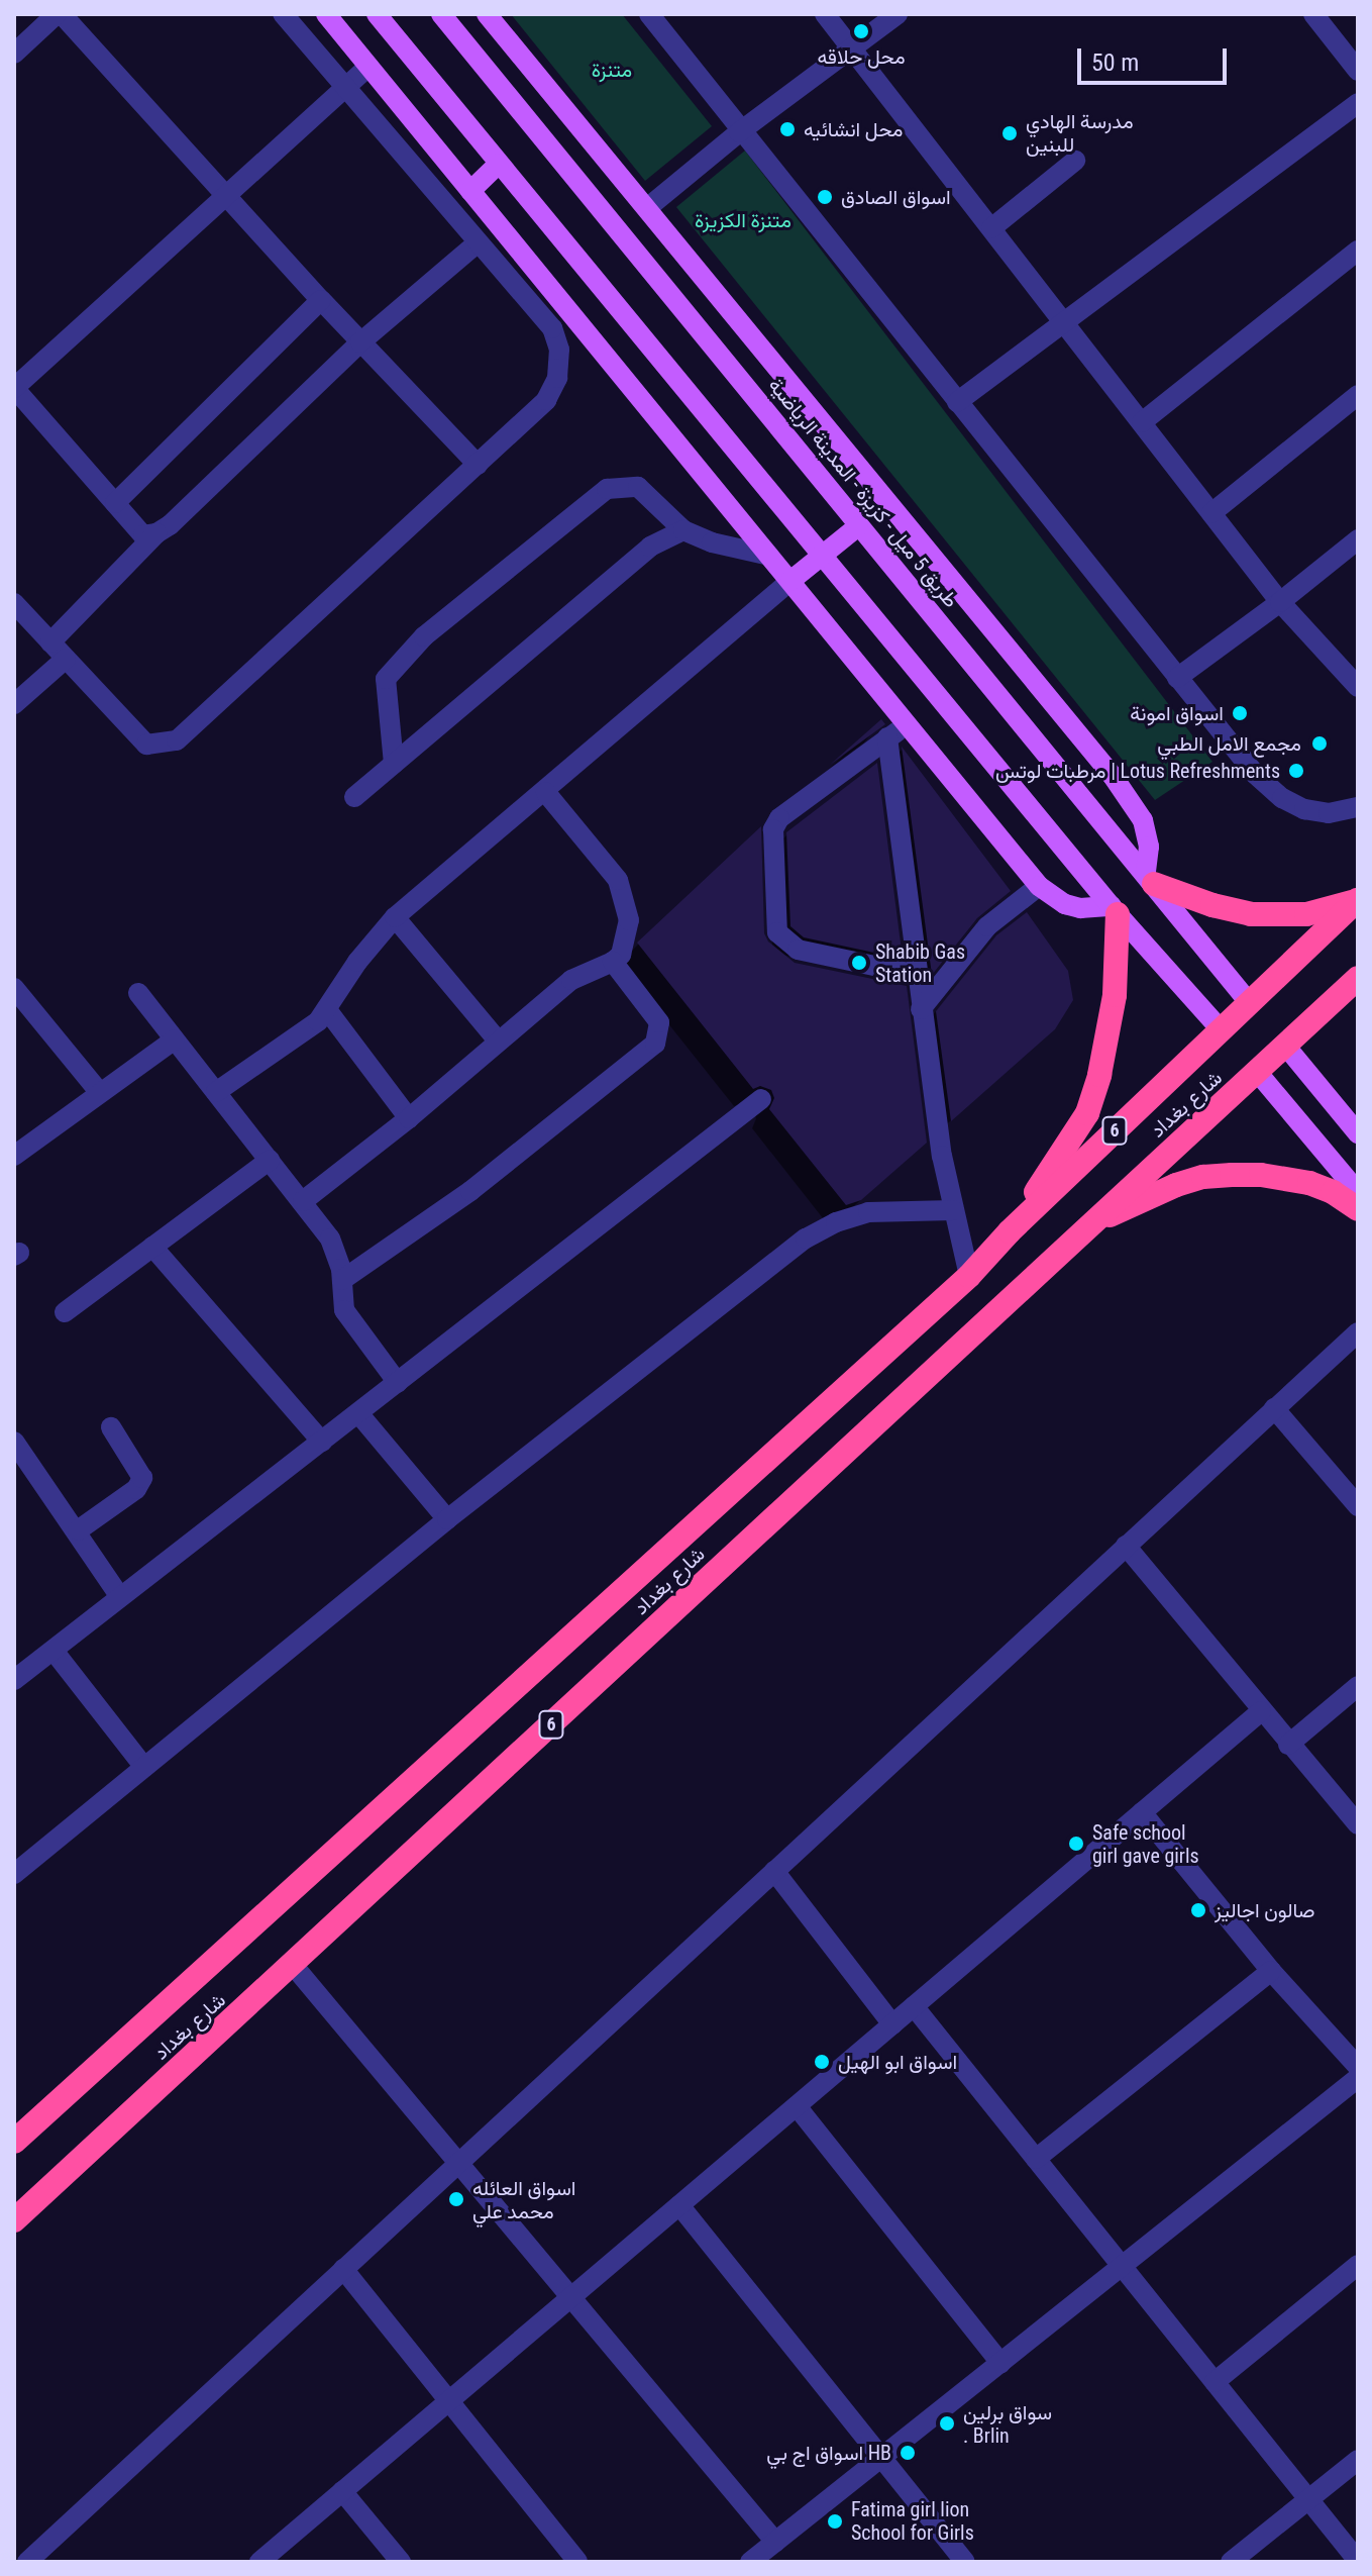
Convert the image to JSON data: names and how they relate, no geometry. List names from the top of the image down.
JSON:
{
  "streets": {
    "highway": ["شارع بغداد", "6"],
    "main road": ["طريق 5 ميل - كزيزة - المدينة الرياضية"]
  },
  "crossings": [
    ["طريق 5 ميل - كزيزة - المدينة الرياضية", "شارع بغداد"]
  ],
  "parks": ["متنزة", "متنزة الكزيزة"],
  "places": [
    "محل حلاقه",
    "محل انشائيه",
    "مدرسة الهادي للبنين",
    "اسواق الصادق",
    "اسواق امونة",
    "مجمع الامل الطبي",
    "مرطبات لوتس | Lotus Refreshments",
    "Shabib Gas Station",
    "Safe school girl gave girls",
    "صالون اجاليز",
    "اسواق ابو الهيل",
    "اسواق العائله محمد علي",
    "سواق برلين . Brlin",
    "اسواق اج بي HB",
    "Fatima girl lion School for Girls"
  ],
  "scale_bar": "50 m"
}
